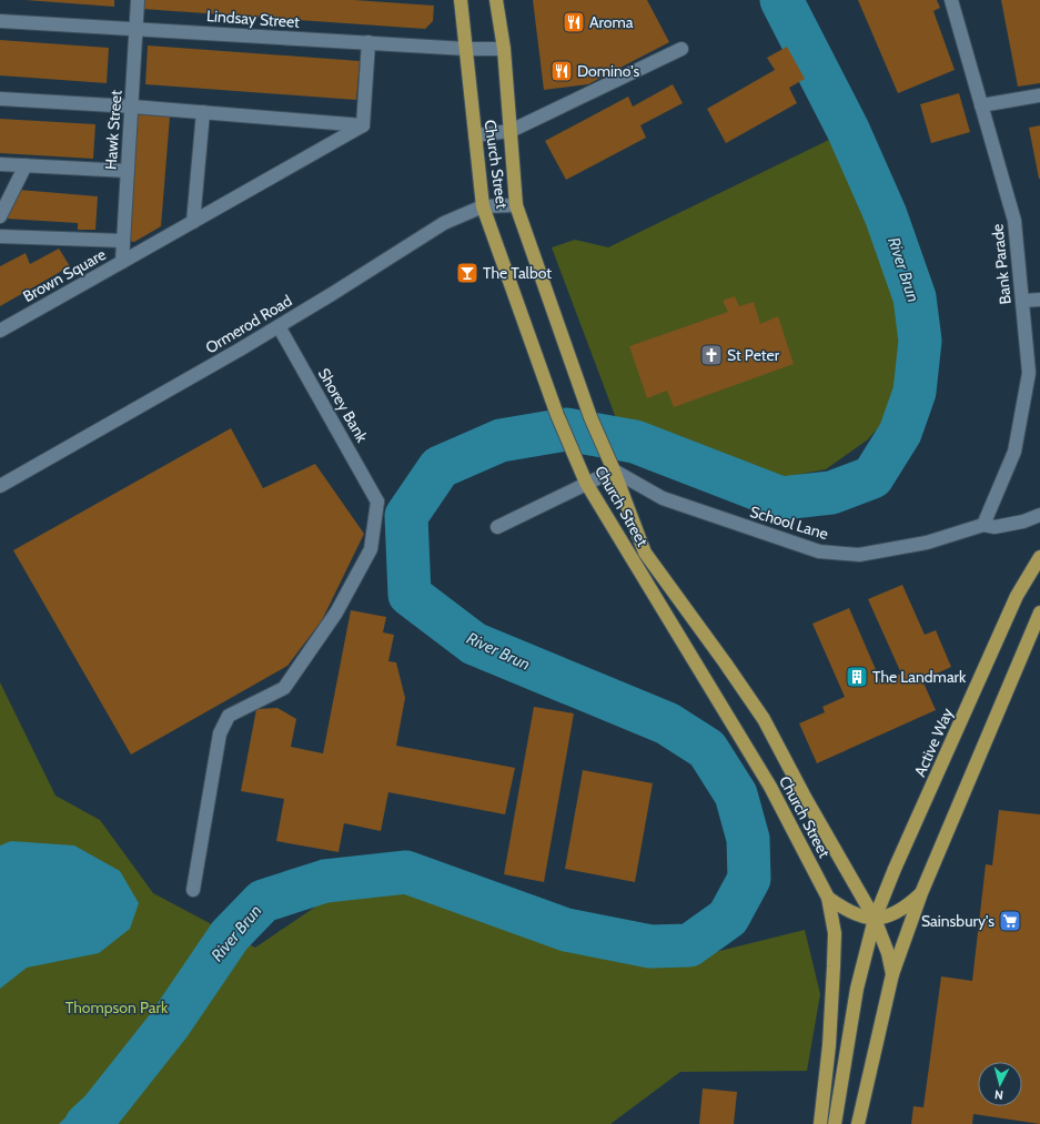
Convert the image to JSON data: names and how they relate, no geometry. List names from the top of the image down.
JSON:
{
  "streets": {
    "main road": ["Church Street", "Active Way"],
    "street": [
      "Lindsay Street",
      "Hawk Street",
      "Bank Parade",
      "Brown Square",
      "Ormerod Road",
      "Shorey Bank",
      "School Lane"
    ]
  },
  "crossings": [
    ["Lindsay Street", "Hawk Street"],
    ["Lindsay Street", "Church Street"],
    ["Hawk Street", "Brown Square"],
    ["Church Street", "Ormerod Road"],
    ["Church Street", "School Lane"],
    ["Church Street", "Active Way"],
    ["Bank Parade", "School Lane"],
    ["Ormerod Road", "Shorey Bank"]
  ],
  "water": ["River Brun"],
  "parks": ["Thompson Park"],
  "places": {
    "restaurant": ["Aroma", "Domino's"],
    "bar": ["The Talbot"],
    "church": ["St Peter"],
    "building": ["The Landmark"],
    "supermarket": ["Sainsbury's"]
  },
  "north": "bottom"
}
